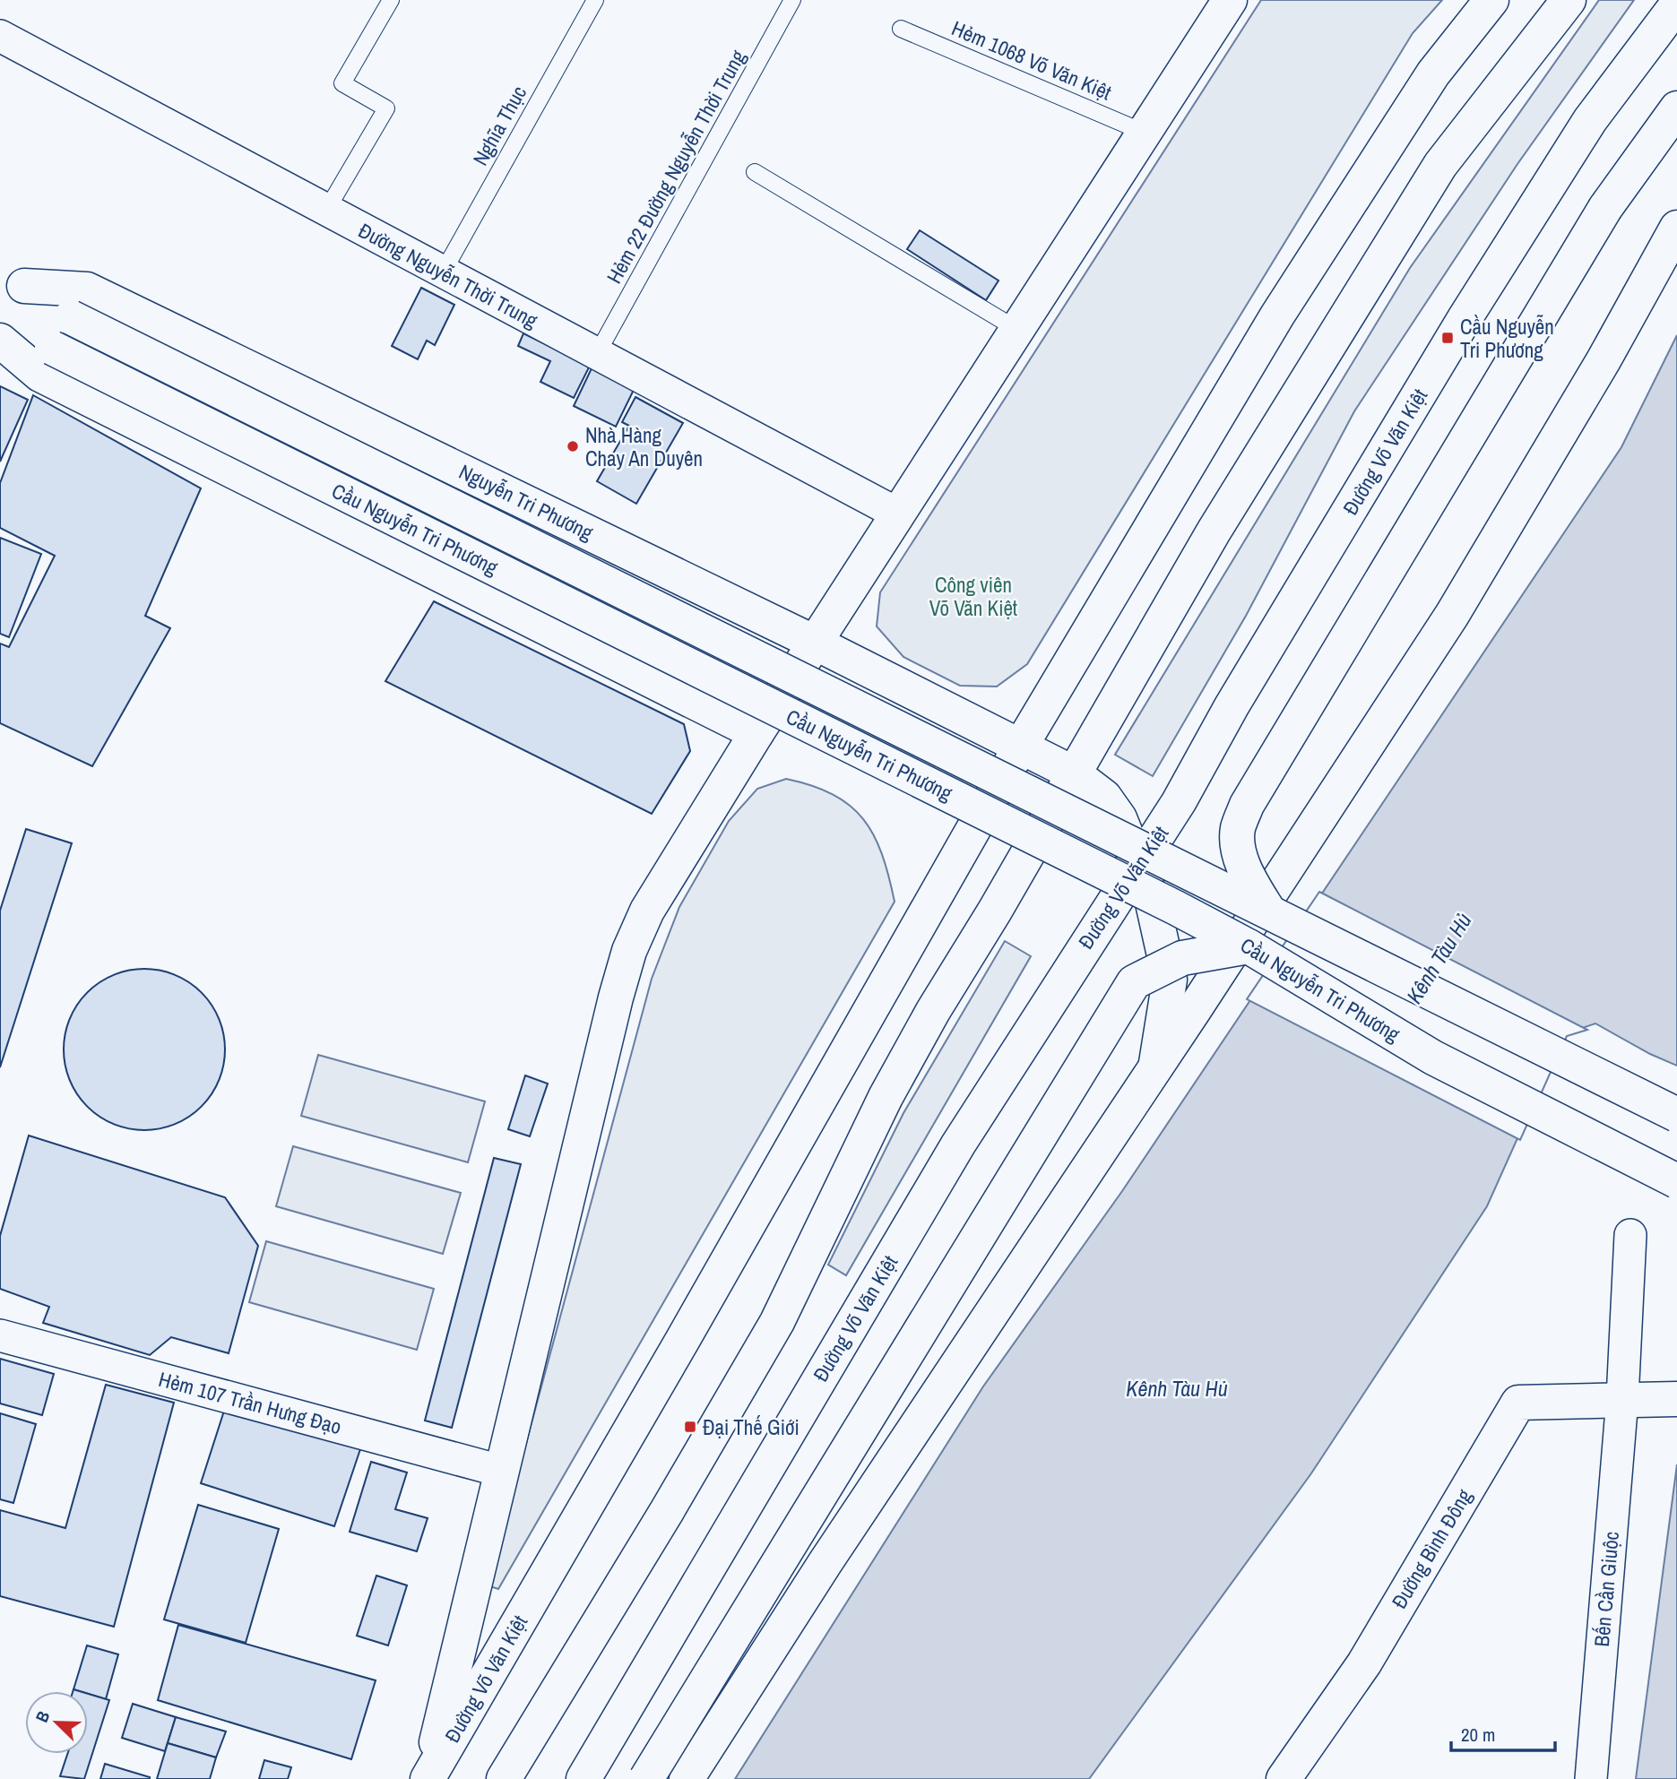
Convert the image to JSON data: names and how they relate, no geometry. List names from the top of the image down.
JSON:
{
  "streets": {
    "main road": [
      "Đường Võ Văn Kiệt",
      "Nguyễn Tri Phương",
      "Cầu Nguyễn Tri Phương",
      "Đường Bình Đông"
    ],
    "street": ["Đường Nguyễn Thời Trung", "Hẻm 107 Trần Hưng Đạo", "Bến Cần Giuộc"],
    "lane": ["Hẻm 1068 Võ Văn Kiệt", "Nghĩa Thục", "Hẻm 22 Đường Nguyễn Thời Trung"]
  },
  "crossings": [
    ["Hẻm 1068 Võ Văn Kiệt", "Đường Võ Văn Kiệt"],
    ["Nghĩa Thục", "Đường Nguyễn Thời Trung"],
    ["Hẻm 22 Đường Nguyễn Thời Trung", "Đường Nguyễn Thời Trung"],
    ["Đường Nguyễn Thời Trung", "Đường Võ Văn Kiệt"],
    ["Đường Võ Văn Kiệt", "Nguyễn Tri Phương"],
    ["Đường Võ Văn Kiệt", "Hẻm 107 Trần Hưng Đạo"],
    ["Nguyễn Tri Phương", "Cầu Nguyễn Tri Phương"],
    ["Đường Bình Đông", "Bến Cần Giuộc"]
  ],
  "water": ["Kênh Tàu Hủ"],
  "parks": ["Công viên Võ Văn Kiệt"],
  "places": {
    "transit": ["Cầu Nguyễn Tri Phương", "Đại Thế Giới"],
    "other": ["Nhà Hàng Chay An Duyên"]
  },
  "scale_bar": "20 m",
  "north": "top left"
}
